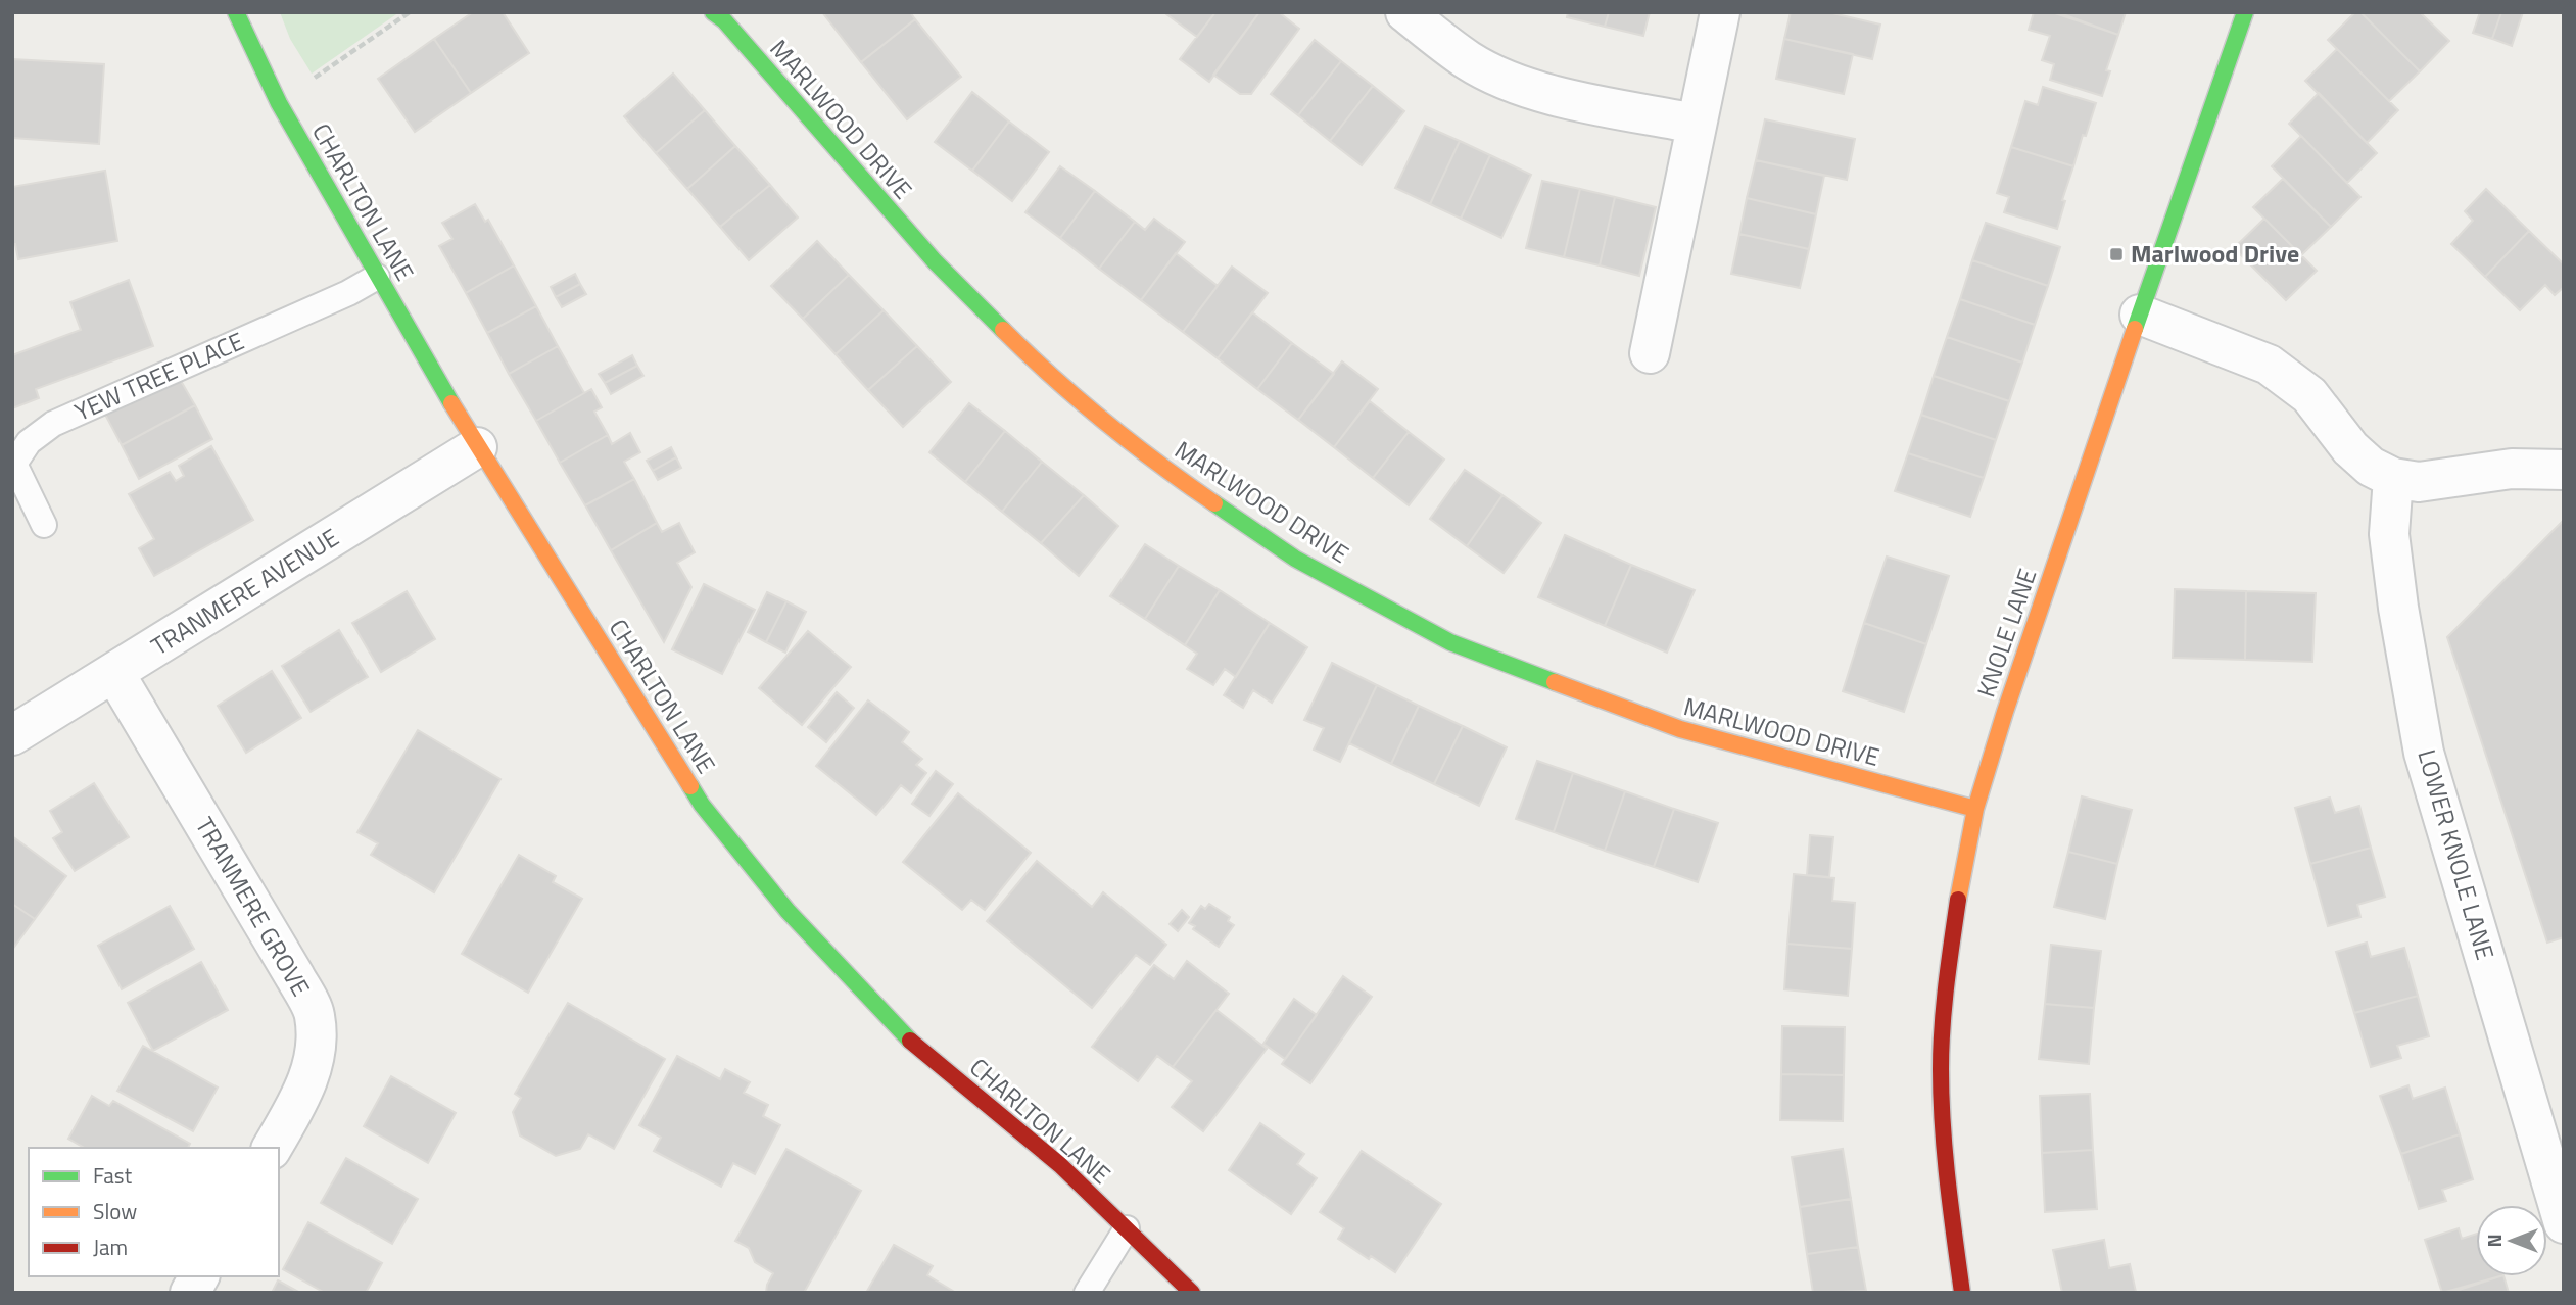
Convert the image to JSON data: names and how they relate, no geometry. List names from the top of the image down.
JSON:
{
  "streets": {
    "street": [
      "MARLWOOD DRIVE",
      "CHARLTON LANE",
      "TRANMERE AVENUE",
      "KNOLE LANE",
      "LOWER KNOLE LANE",
      "TRANMERE GROVE"
    ],
    "lane": ["YEW TREE PLACE"]
  },
  "crossings": [
    ["MARLWOOD DRIVE", "KNOLE LANE"],
    ["CHARLTON LANE", "YEW TREE PLACE"],
    ["CHARLTON LANE", "TRANMERE AVENUE"],
    ["TRANMERE AVENUE", "TRANMERE GROVE"]
  ],
  "places": {
    "transit": ["Marlwood Drive"]
  },
  "legend": ["Fast", "Slow", "Jam"],
  "north": "left"
}
